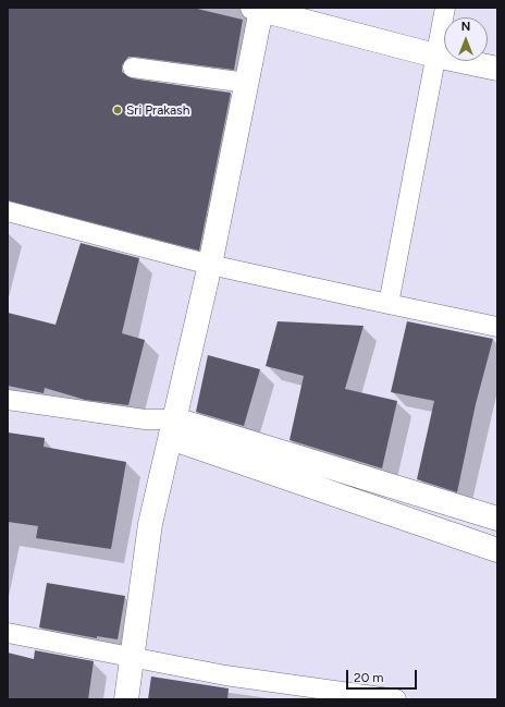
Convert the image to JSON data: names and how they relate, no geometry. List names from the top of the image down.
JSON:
{
  "places": ["Sri Prakash"],
  "scale_bar": "20 m",
  "north": "top"
}
